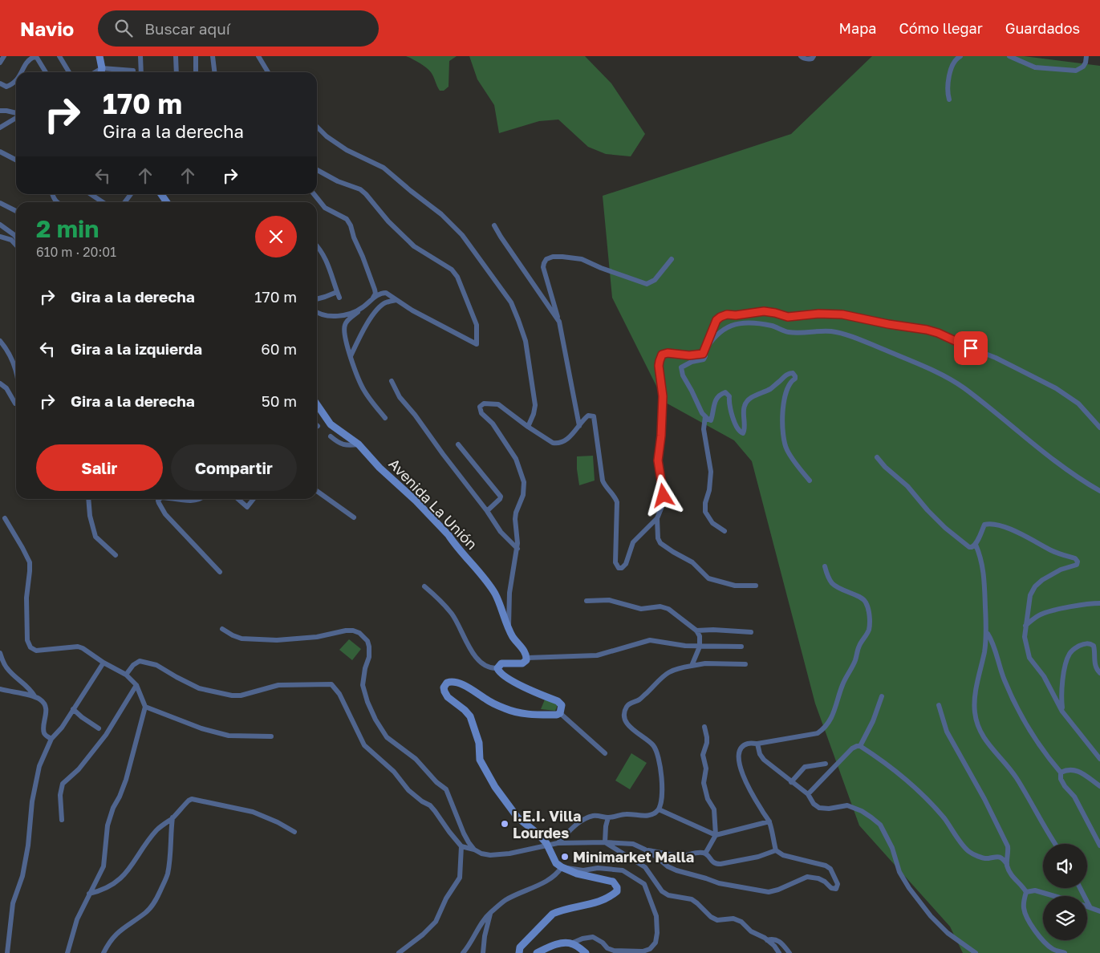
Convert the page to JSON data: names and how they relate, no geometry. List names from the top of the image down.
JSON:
{
  "streets": {
    "main road": ["Avenida La Unión"]
  },
  "places": ["I.E.I. Villa Lourdes", "Minimarket Malla"],
  "page": {
    "header": "Navio",
    "search": "Buscar aquí",
    "nav": ["Mapa", "Cómo llegar", "Guardados"],
    "turn": ["170 m", "Gira a la derecha"],
    "heading": ["2 min", "610 m · 20:01"],
    "list": [
      {
        "name": "Gira a la derecha",
        "value": "170 m"
      },
      {
        "name": "Gira a la izquierda",
        "value": "60 m"
      },
      {
        "name": "Gira a la derecha",
        "value": "50 m"
      }
    ],
    "buttons": ["Salir", "Compartir"]
  }
}
